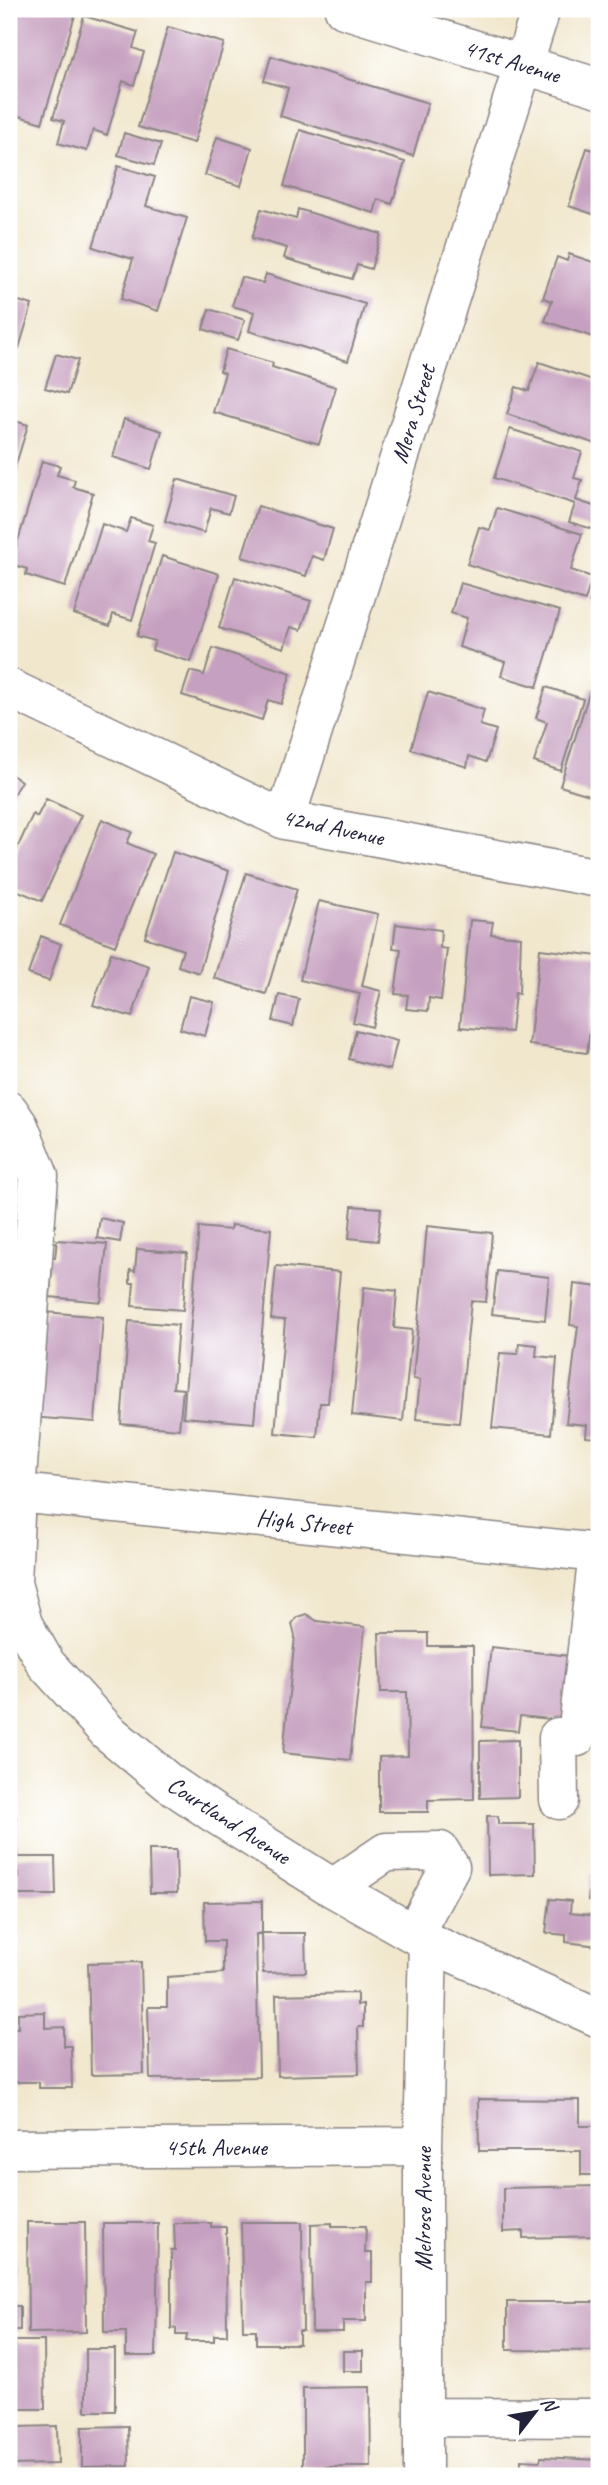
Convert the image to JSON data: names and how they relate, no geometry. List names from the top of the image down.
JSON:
{
  "streets": {
    "street": [
      "41st Avenue",
      "Mera Street",
      "42nd Avenue",
      "High Street",
      "Courtland Avenue",
      "45th Avenue",
      "Melrose Avenue"
    ]
  },
  "crossings": [
    ["41st Avenue", "Mera Street"],
    ["Mera Street", "42nd Avenue"],
    ["High Street", "Courtland Avenue"],
    ["Courtland Avenue", "Melrose Avenue"],
    ["45th Avenue", "Melrose Avenue"]
  ],
  "north": "top right"
}
